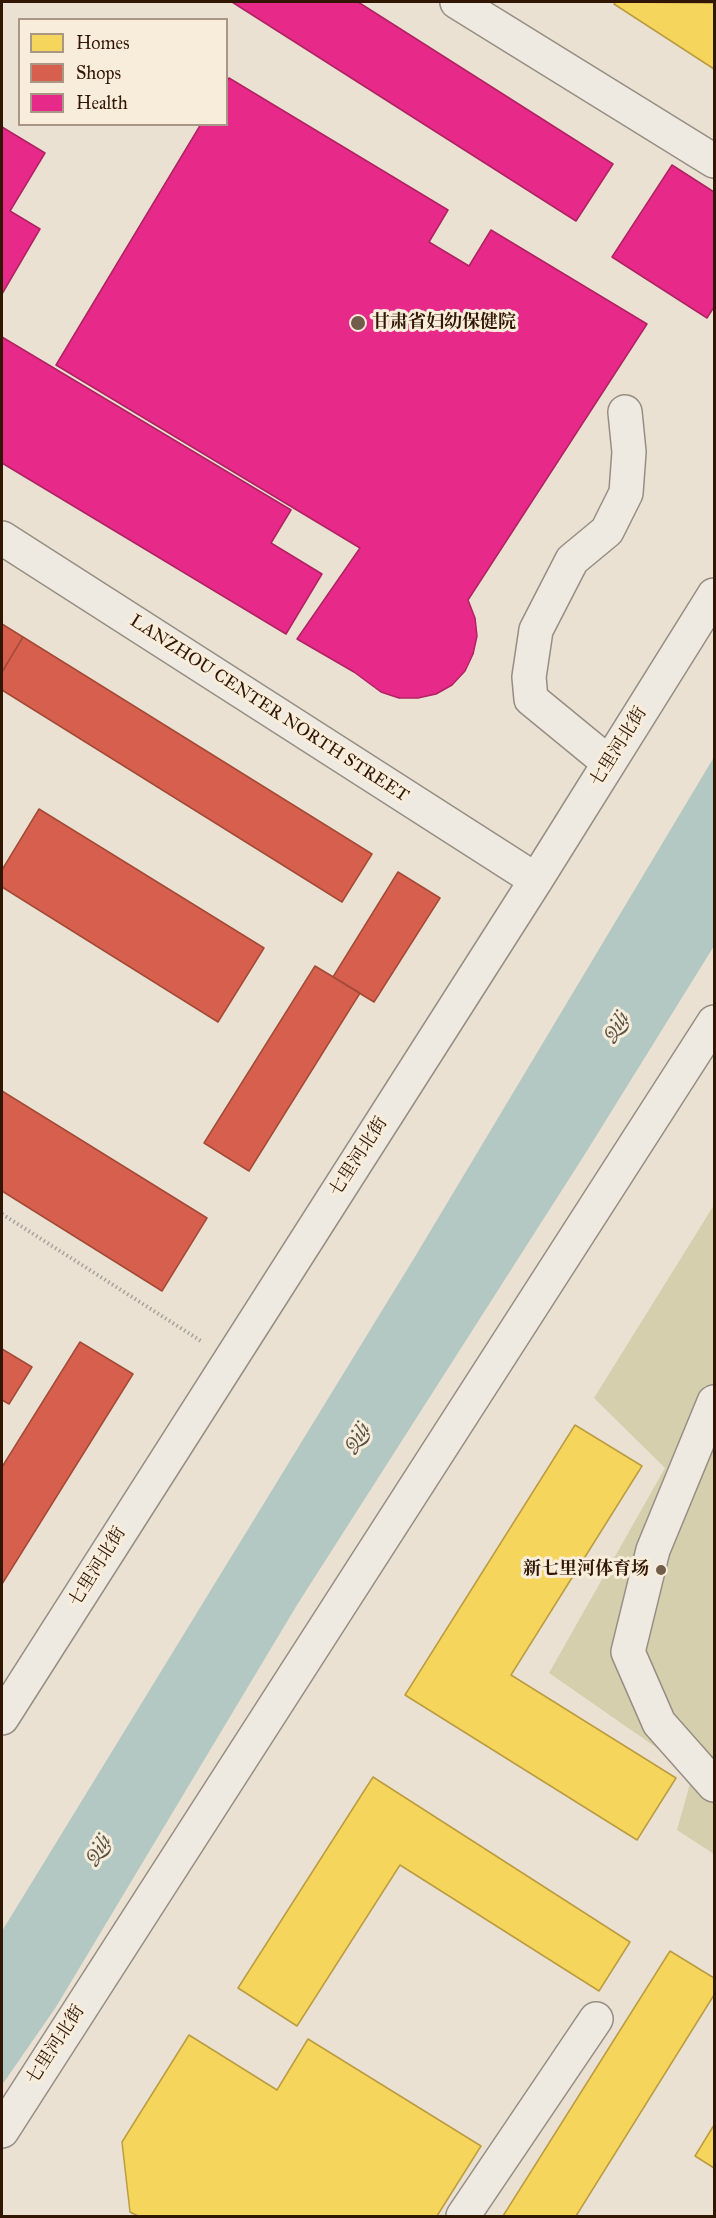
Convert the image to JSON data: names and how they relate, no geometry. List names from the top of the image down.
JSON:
{
  "streets": {
    "street": ["LANZHOU CENTER NORTH STREET", "七里河北街"]
  },
  "crossings": [
    ["LANZHOU CENTER NORTH STREET", "七里河北街"]
  ],
  "water": ["Qili"],
  "places": ["甘肃省妇幼保健院", "新七里河体育场"],
  "legend": ["Homes", "Shops", "Health"]
}
